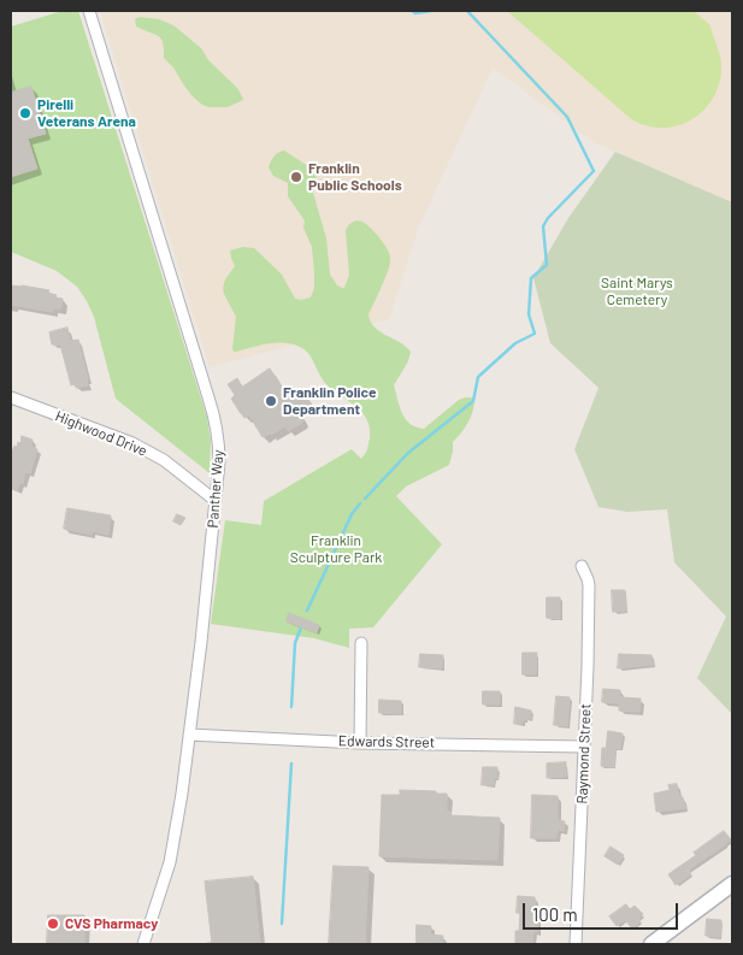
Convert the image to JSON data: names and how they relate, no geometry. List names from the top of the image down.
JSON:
{
  "streets": {
    "street": [
      "Highwood Drive",
      "Panther Way",
      "Edwards Street",
      "Raymond Street"
    ]
  },
  "crossings": [
    ["Highwood Drive", "Panther Way"],
    ["Panther Way", "Edwards Street"],
    ["Edwards Street", "Raymond Street"]
  ],
  "parks": ["Saint Marys Cemetery", "Franklin Sculpture Park"],
  "places": [
    "Pirelli Veterans Arena",
    "Franklin Public Schools",
    "Franklin Police Department",
    "CVS Pharmacy"
  ],
  "scale_bar": "100 m"
}
